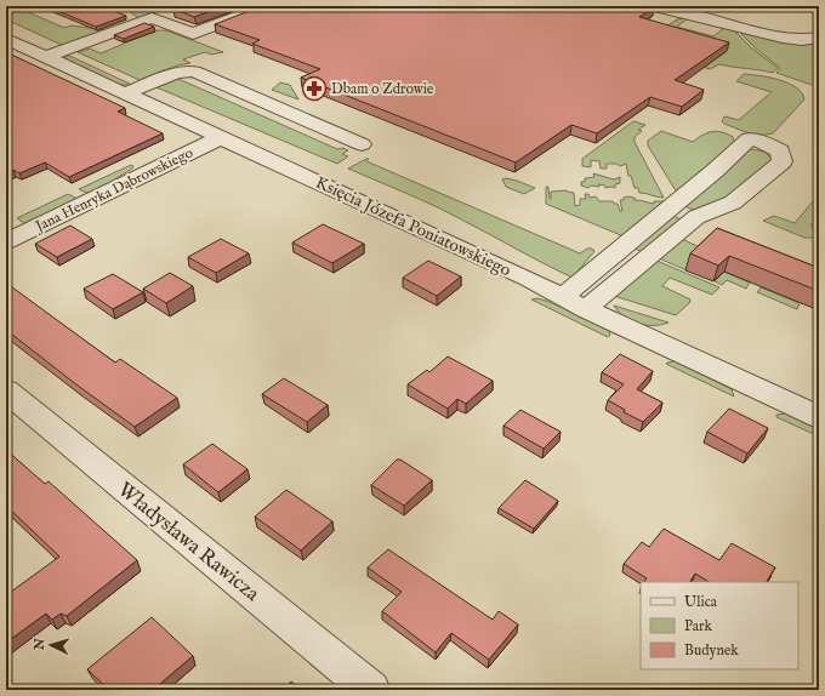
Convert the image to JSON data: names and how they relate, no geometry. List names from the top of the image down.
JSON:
{
  "streets": {
    "street": ["Jana Henryka Dąbrowskiego", "Księcia Józefa Poniatowskiego", "Władysława Rawicza"]
  },
  "crossings": [
    ["Jana Henryka Dąbrowskiego", "Księcia Józefa Poniatowskiego"]
  ],
  "places": {
    "pharmacy": ["Dbam o Zdrowie"]
  },
  "legend": ["Ulica", "Park", "Budynek"],
  "north": "left"
}
